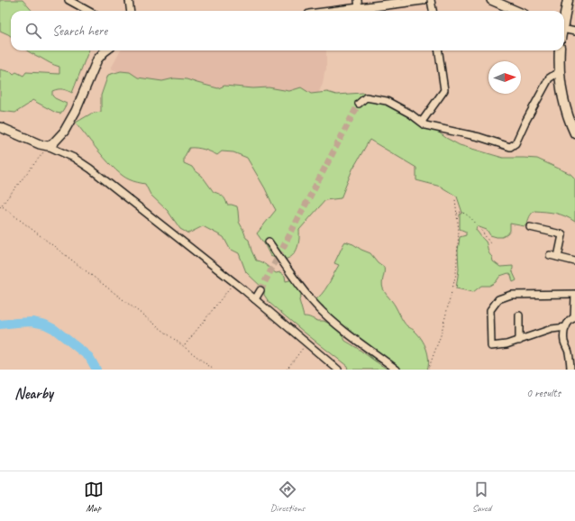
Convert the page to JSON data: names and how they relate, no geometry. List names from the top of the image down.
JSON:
{
  "north": "right",
  "page": {
    "search": "Search here",
    "heading": ["Nearby", "0 results"],
    "nav": ["Map", "Directions", "Saved"]
  }
}
